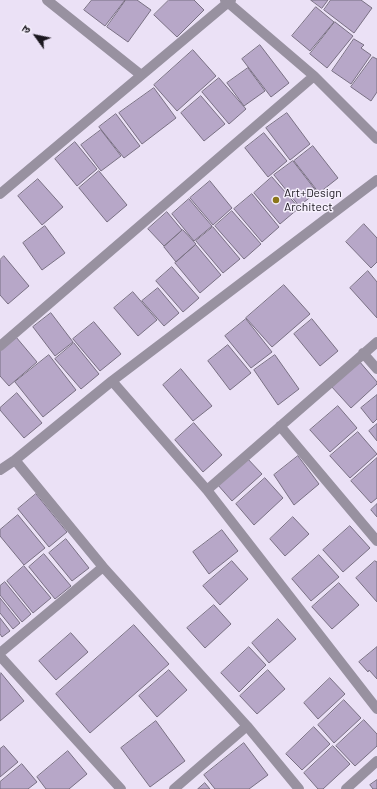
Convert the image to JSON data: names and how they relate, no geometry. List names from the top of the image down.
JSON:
{
  "places": ["Art+Design Architect"],
  "north": "top left"
}
